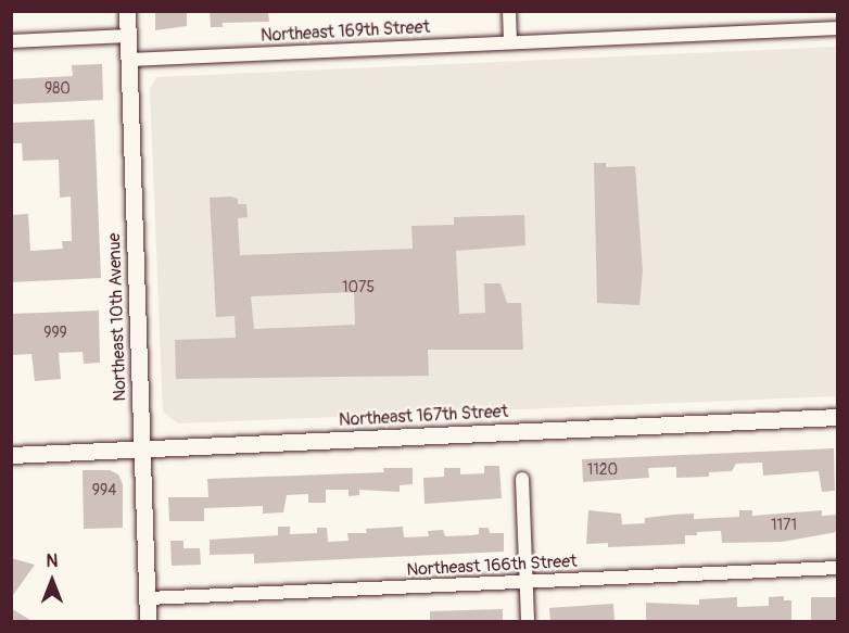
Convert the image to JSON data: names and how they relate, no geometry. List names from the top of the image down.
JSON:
{
  "streets": {
    "street": [
      "Northeast 169th Street",
      "Northeast 10th Avenue",
      "Northeast 167th Street",
      "Northeast 166th Street"
    ]
  },
  "crossings": [
    ["Northeast 169th Street", "Northeast 10th Avenue"],
    ["Northeast 10th Avenue", "Northeast 167th Street"],
    ["Northeast 10th Avenue", "Northeast 166th Street"]
  ],
  "house_numbers": [
    "980",
    "1075",
    "999",
    "1120",
    "994",
    "1171"
  ],
  "north": "top"
}
